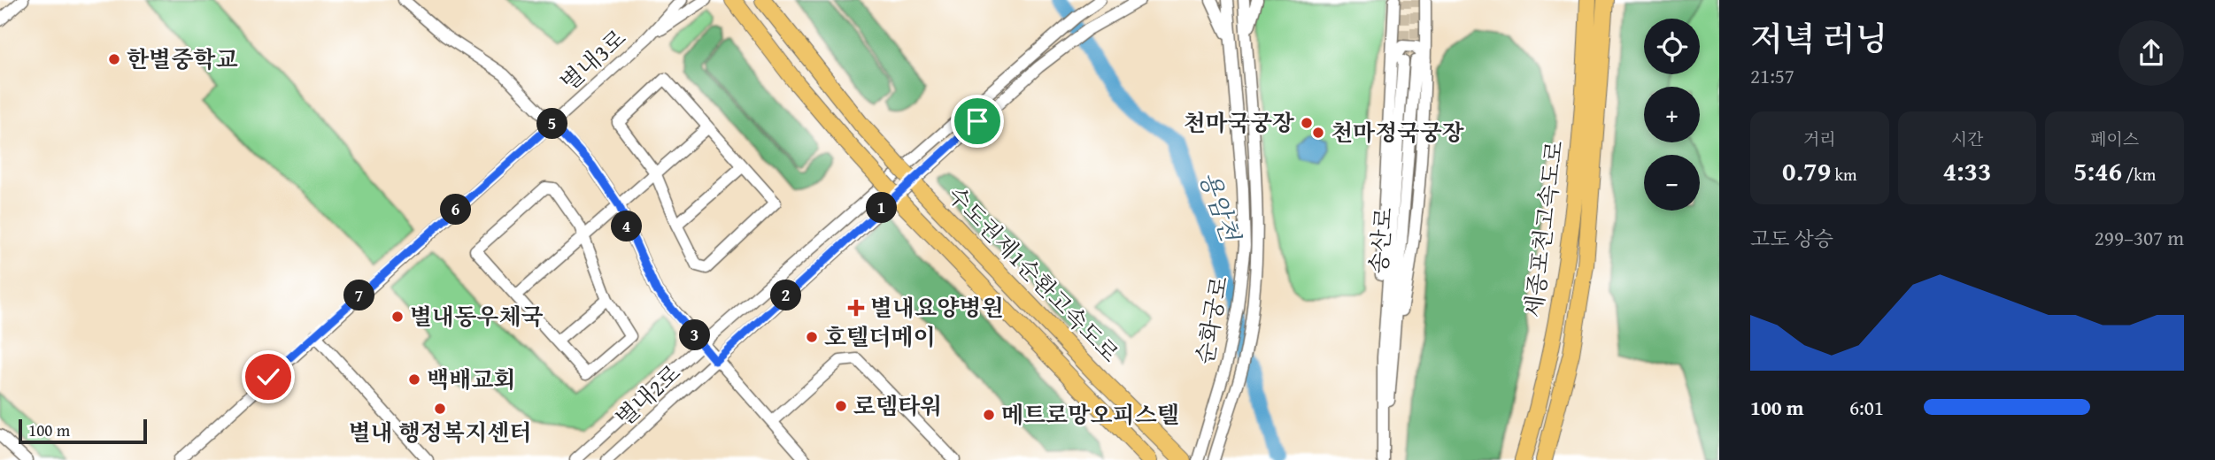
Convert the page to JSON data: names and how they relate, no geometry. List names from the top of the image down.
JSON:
{
  "streets": {
    "highway": ["세종포천고속도로", "수도권제1순환고속도로"],
    "street": ["별내3로", "순화궁로", "별내2로"]
  },
  "water": ["용암천"],
  "places": {
    "other": [
      "한별중학교",
      "천마국궁장",
      "천마정국궁장",
      "별내동우체국",
      "호텔더메이",
      "백배교회",
      "로뎀타워",
      "별내 행정복지센터",
      "메트로망오피스텔"
    ],
    "health": ["별내요양병원"]
  },
  "scale_bar": "100 m",
  "page": {
    "heading": ["저녁 러닝", "21:57"],
    "map_buttons": ["+", "−"],
    "stats": [
      ["거리", "0.79 km"],
      ["시간", "4:33"],
      ["페이스", "5:46 /km"]
    ],
    "pins": [
      "5",
      "1",
      "6",
      "4",
      "2",
      "7",
      "3"
    ],
    "chart": ["고도 상승", "299–307 m"],
    "list": [
      {
        "name": "100 m",
        "note": "6:01"
      }
    ],
    "scale": "100 m"
  }
}
